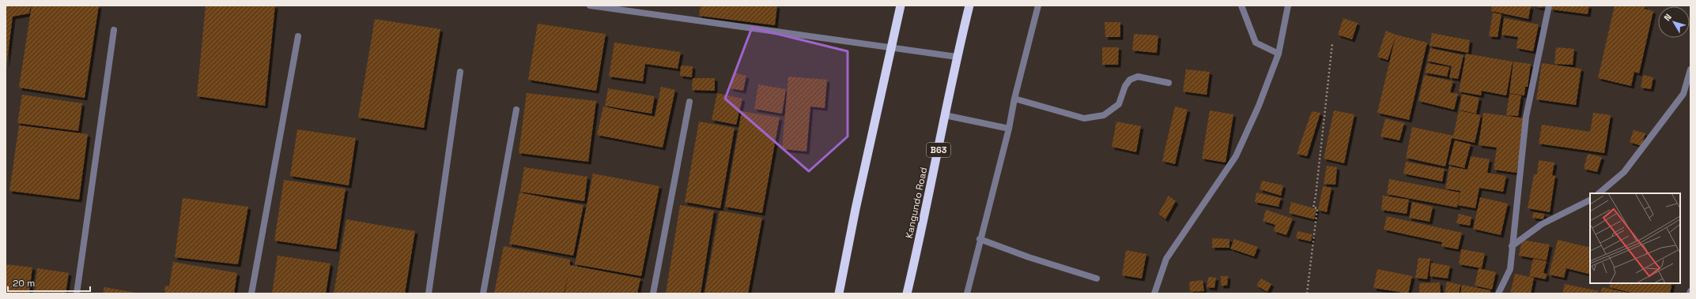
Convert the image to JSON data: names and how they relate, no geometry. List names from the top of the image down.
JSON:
{
  "streets": {
    "highway": ["B63", "Kangundo Road"]
  },
  "scale_bar": "20 m",
  "north": "top left"
}
